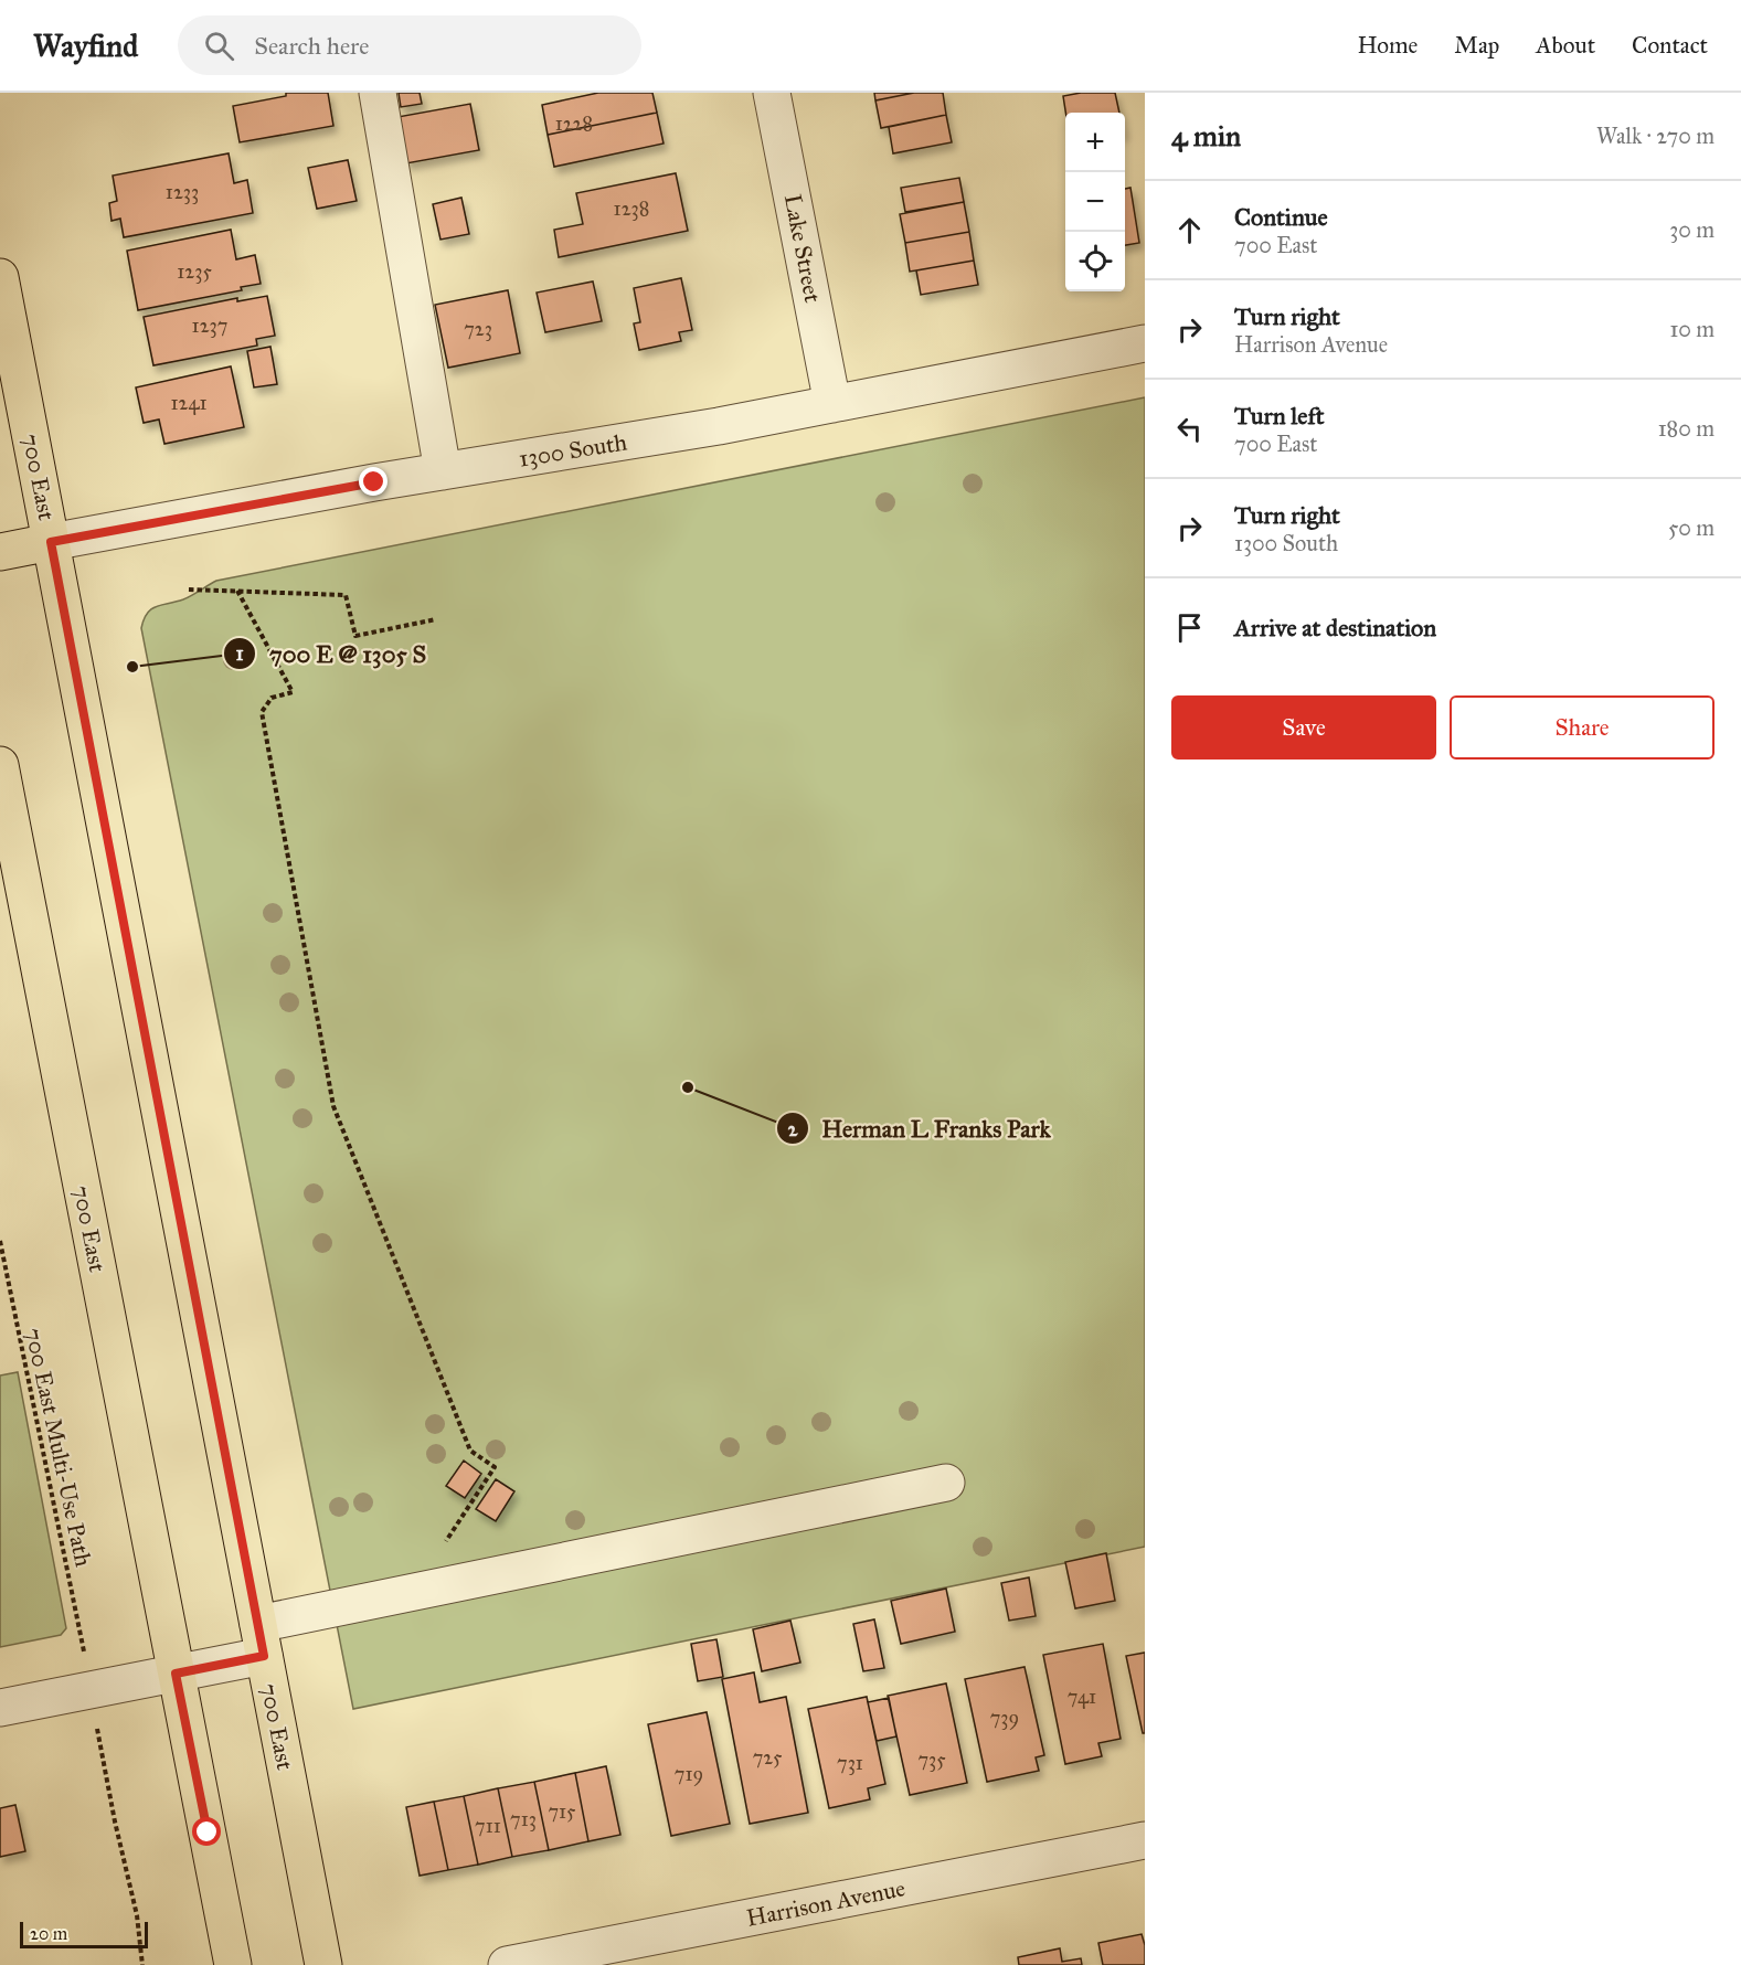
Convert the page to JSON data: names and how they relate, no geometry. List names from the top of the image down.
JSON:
{
  "streets": {
    "main road": ["1300 South", "700 East"],
    "street": ["Lake Street", "Harrison Avenue"],
    "path": ["700 East Multi-Use Path"]
  },
  "crossings": [
    ["Lake Street", "1300 South"],
    ["1300 South", "700 East"]
  ],
  "places": ["700 E @ 1305 S", "Herman L Franks Park"],
  "house_numbers": [
    "1228",
    "1233",
    "1238",
    "1235",
    "1237",
    "723",
    "1241",
    "741",
    "739",
    "725",
    "735",
    "731",
    "719",
    "715",
    "713",
    "711"
  ],
  "scale_bar": "20 m",
  "page": {
    "header": "Wayfind",
    "search": "Search here",
    "nav": [
      "Home",
      "Map",
      "About",
      "Contact"
    ],
    "heading": ["4 min", "Walk · 270 m"],
    "map_buttons": ["+", "−"],
    "list": [
      ["Continue", "700 East", "30 m"],
      ["Turn right", "Harrison Avenue", "10 m"],
      ["Turn left", "700 East", "180 m"],
      ["Turn right", "1300 South", "50 m"],
      "Arrive at destination"
    ],
    "buttons": ["Save", "Share"],
    "scale": "20 m"
  }
}
